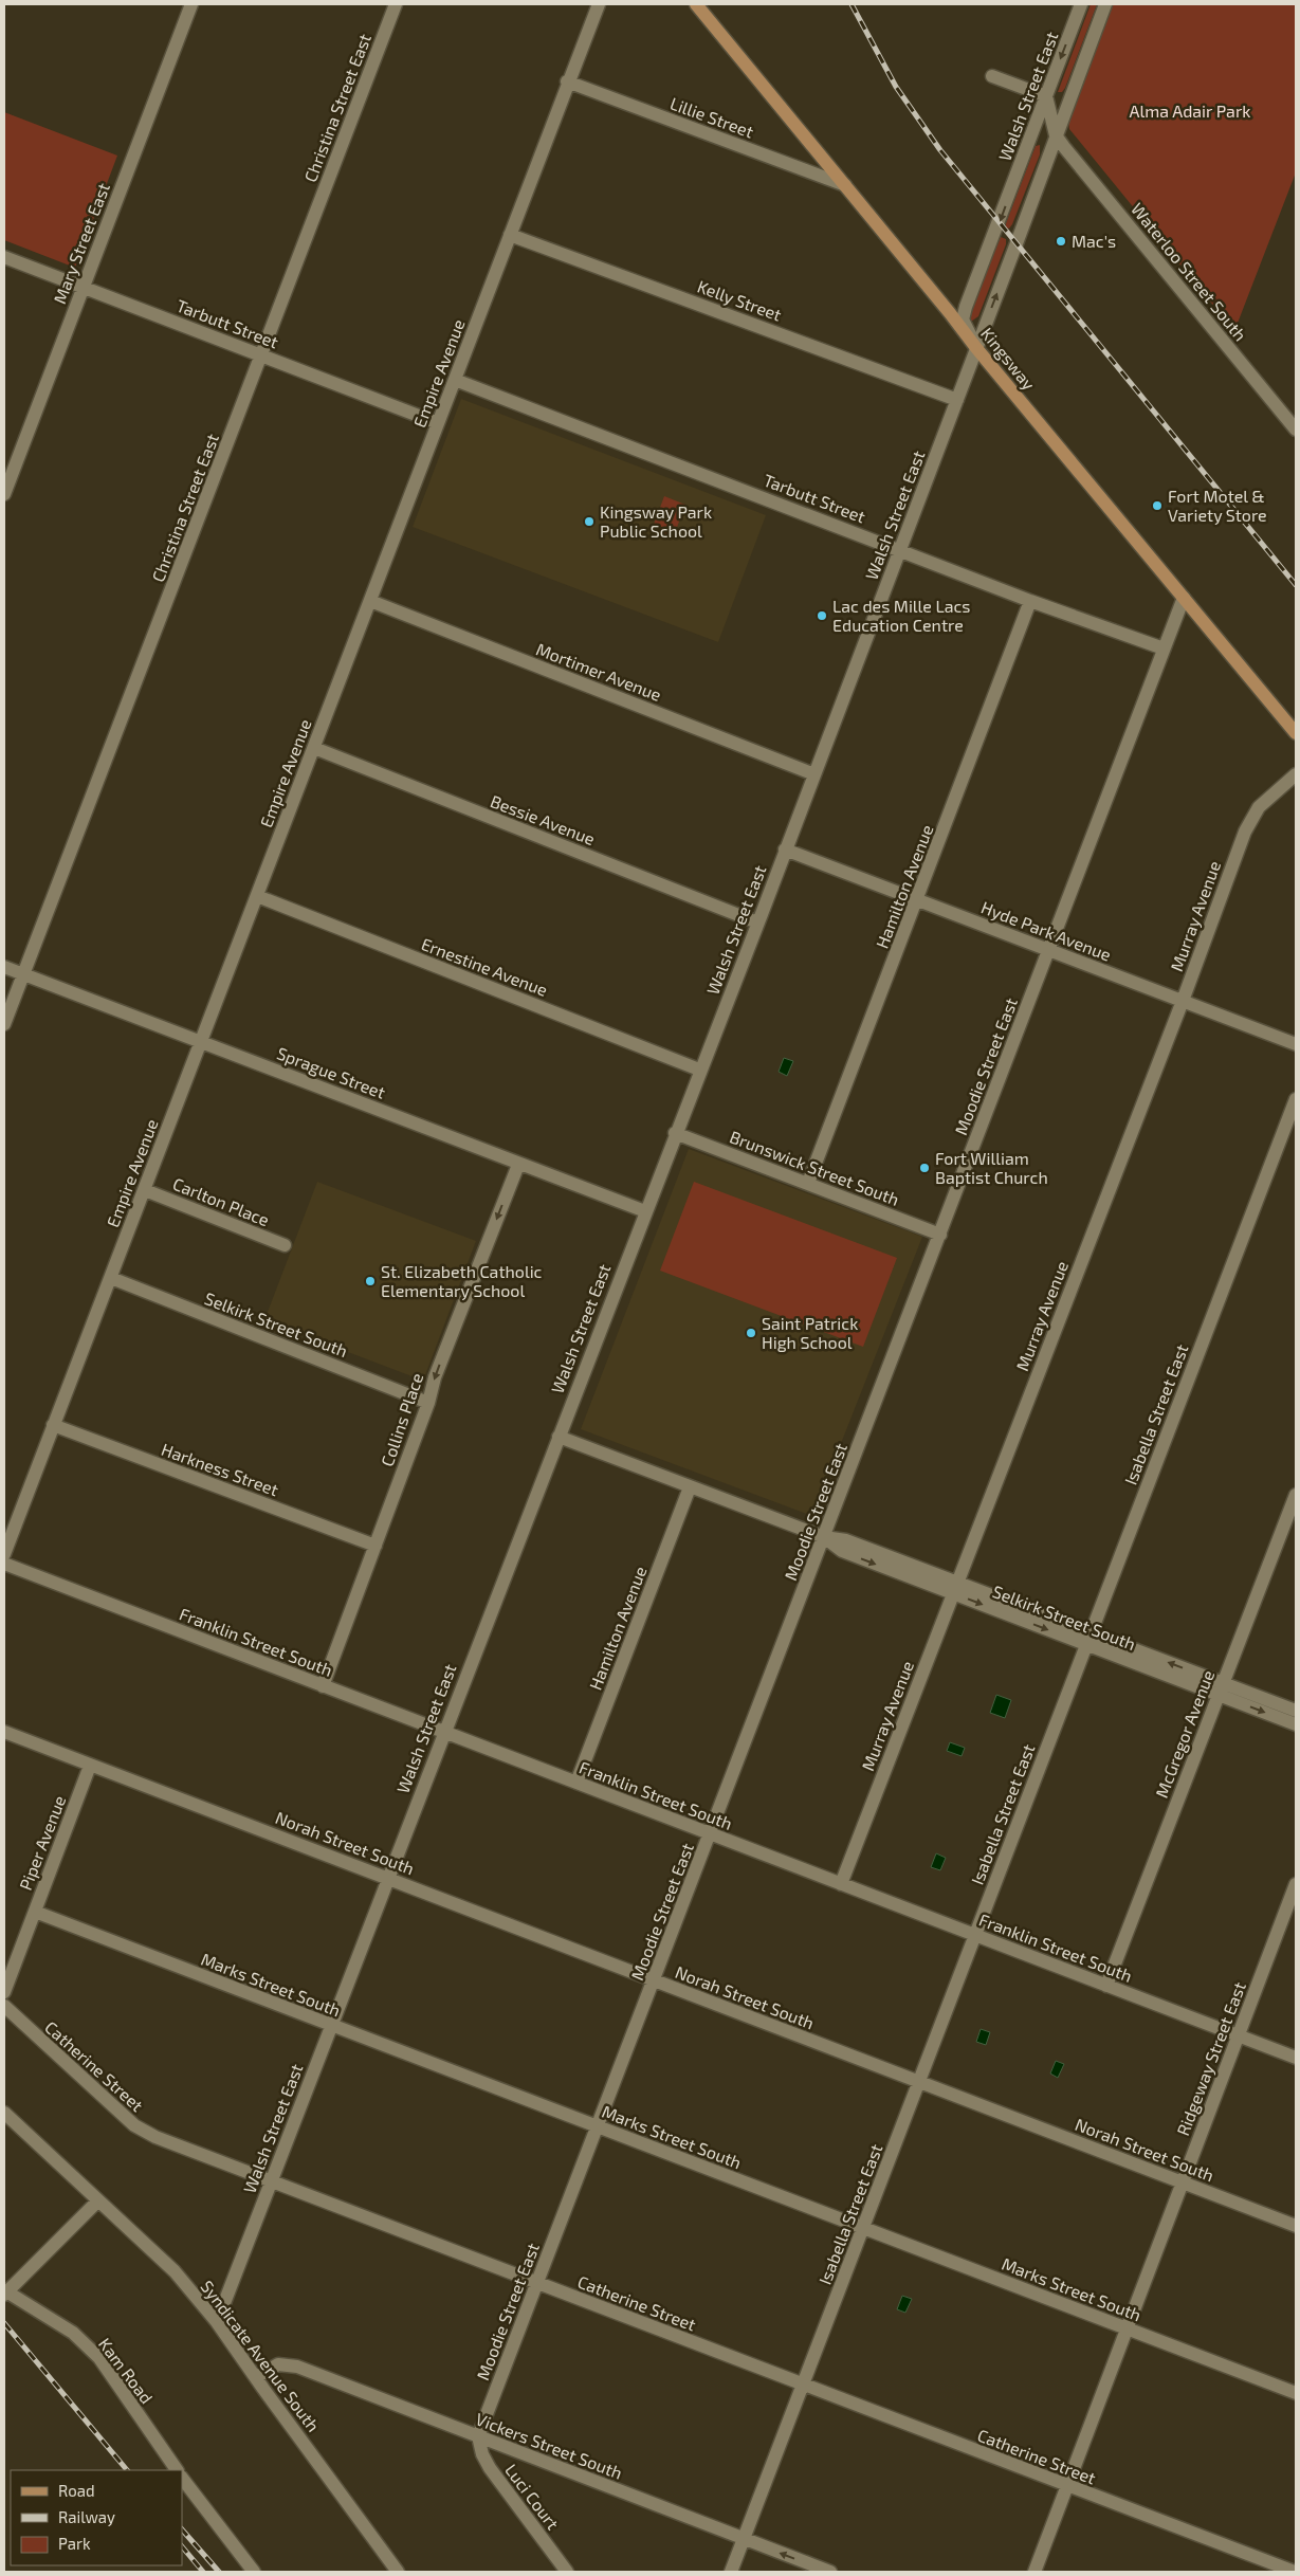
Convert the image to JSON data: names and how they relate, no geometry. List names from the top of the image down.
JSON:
{
  "streets": {
    "main road": ["Kingsway"],
    "street": [
      "Walsh Street East",
      "Christina Street East",
      "Lillie Street",
      "Mary Street East",
      "Waterloo Street South",
      "Kelly Street",
      "Tarbutt Street",
      "Empire Avenue",
      "Mortimer Avenue",
      "Bessie Avenue",
      "Hamilton Avenue",
      "Murray Avenue",
      "Hyde Park Avenue",
      "Ernestine Avenue",
      "Moodie Street East",
      "Sprague Street",
      "Brunswick Street South",
      "Carlton Place",
      "Selkirk Street South",
      "Isabella Street East",
      "Collins Place",
      "Harkness Street",
      "Franklin Street South",
      "McGregor Avenue",
      "Piper Avenue",
      "Norah Street South",
      "Marks Street South",
      "Ridgeway Street East",
      "Catherine Street",
      "Syndicate Avenue South",
      "Kam Road",
      "Vickers Street South",
      "Luci Court"
    ]
  },
  "crossings": [
    ["Walsh Street East", "Waterloo Street South"],
    ["Walsh Street East", "Kelly Street"],
    ["Walsh Street East", "Tarbutt Street"],
    ["Walsh Street East", "Kingsway"],
    ["Walsh Street East", "Mortimer Avenue"],
    ["Walsh Street East", "Bessie Avenue"],
    ["Walsh Street East", "Hyde Park Avenue"],
    ["Walsh Street East", "Ernestine Avenue"],
    ["Walsh Street East", "Sprague Street"],
    ["Walsh Street East", "Brunswick Street South"],
    ["Walsh Street East", "Selkirk Street South"],
    ["Walsh Street East", "Franklin Street South"],
    ["Walsh Street East", "Norah Street South"],
    ["Walsh Street East", "Marks Street South"],
    ["Walsh Street East", "Catherine Street"],
    ["Walsh Street East", "Syndicate Avenue South"],
    ["Christina Street East", "Tarbutt Street"],
    ["Christina Street East", "Sprague Street"],
    ["Lillie Street", "Kingsway"],
    ["Lillie Street", "Empire Avenue"],
    ["Mary Street East", "Tarbutt Street"],
    ["Kelly Street", "Empire Avenue"],
    ["Tarbutt Street", "Empire Avenue"],
    ["Tarbutt Street", "Hamilton Avenue"],
    ["Tarbutt Street", "Moodie Street East"],
    ["Kingsway", "Moodie Street East"],
    ["Empire Avenue", "Mortimer Avenue"],
    ["Empire Avenue", "Bessie Avenue"],
    ["Empire Avenue", "Ernestine Avenue"],
    ["Empire Avenue", "Sprague Street"],
    ["Empire Avenue", "Carlton Place"],
    ["Empire Avenue", "Selkirk Street South"],
    ["Empire Avenue", "Harkness Street"],
    ["Hamilton Avenue", "Hyde Park Avenue"],
    ["Hamilton Avenue", "Brunswick Street South"],
    ["Hamilton Avenue", "Selkirk Street South"],
    ["Hamilton Avenue", "Franklin Street South"],
    ["Murray Avenue", "Hyde Park Avenue"],
    ["Murray Avenue", "Selkirk Street South"],
    ["Murray Avenue", "Franklin Street South"],
    ["Hyde Park Avenue", "Moodie Street East"],
    ["Moodie Street East", "Brunswick Street South"],
    ["Moodie Street East", "Selkirk Street South"],
    ["Moodie Street East", "Franklin Street South"],
    ["Moodie Street East", "Norah Street South"],
    ["Moodie Street East", "Marks Street South"],
    ["Moodie Street East", "Catherine Street"],
    ["Moodie Street East", "Vickers Street South"],
    ["Moodie Street East", "Luci Court"],
    ["Sprague Street", "Collins Place"],
    ["Selkirk Street South", "Isabella Street East"],
    ["Selkirk Street South", "Collins Place"],
    ["Selkirk Street South", "McGregor Avenue"],
    ["Isabella Street East", "Franklin Street South"],
    ["Isabella Street East", "Norah Street South"],
    ["Isabella Street East", "Marks Street South"],
    ["Isabella Street East", "Catherine Street"],
    ["Isabella Street East", "Vickers Street South"],
    ["Collins Place", "Harkness Street"],
    ["Collins Place", "Franklin Street South"],
    ["Franklin Street South", "McGregor Avenue"],
    ["Franklin Street South", "Ridgeway Street East"],
    ["Piper Avenue", "Norah Street South"],
    ["Piper Avenue", "Marks Street South"],
    ["Norah Street South", "Ridgeway Street East"],
    ["Marks Street South", "Ridgeway Street East"],
    ["Ridgeway Street East", "Catherine Street"],
    ["Syndicate Avenue South", "Vickers Street South"],
    ["Vickers Street South", "Luci Court"]
  ],
  "one_way": ["Collins Place"],
  "parks": ["Alma Adair Park"],
  "places": [
    "Mac's",
    "Fort Motel & Variety Store",
    "Kingsway Park Public School",
    "Lac des Mille Lacs Education Centre",
    "Fort William Baptist Church",
    "St. Elizabeth Catholic Elementary School",
    "Saint Patrick High School"
  ],
  "legend": ["Road", "Railway", "Park"]
}
